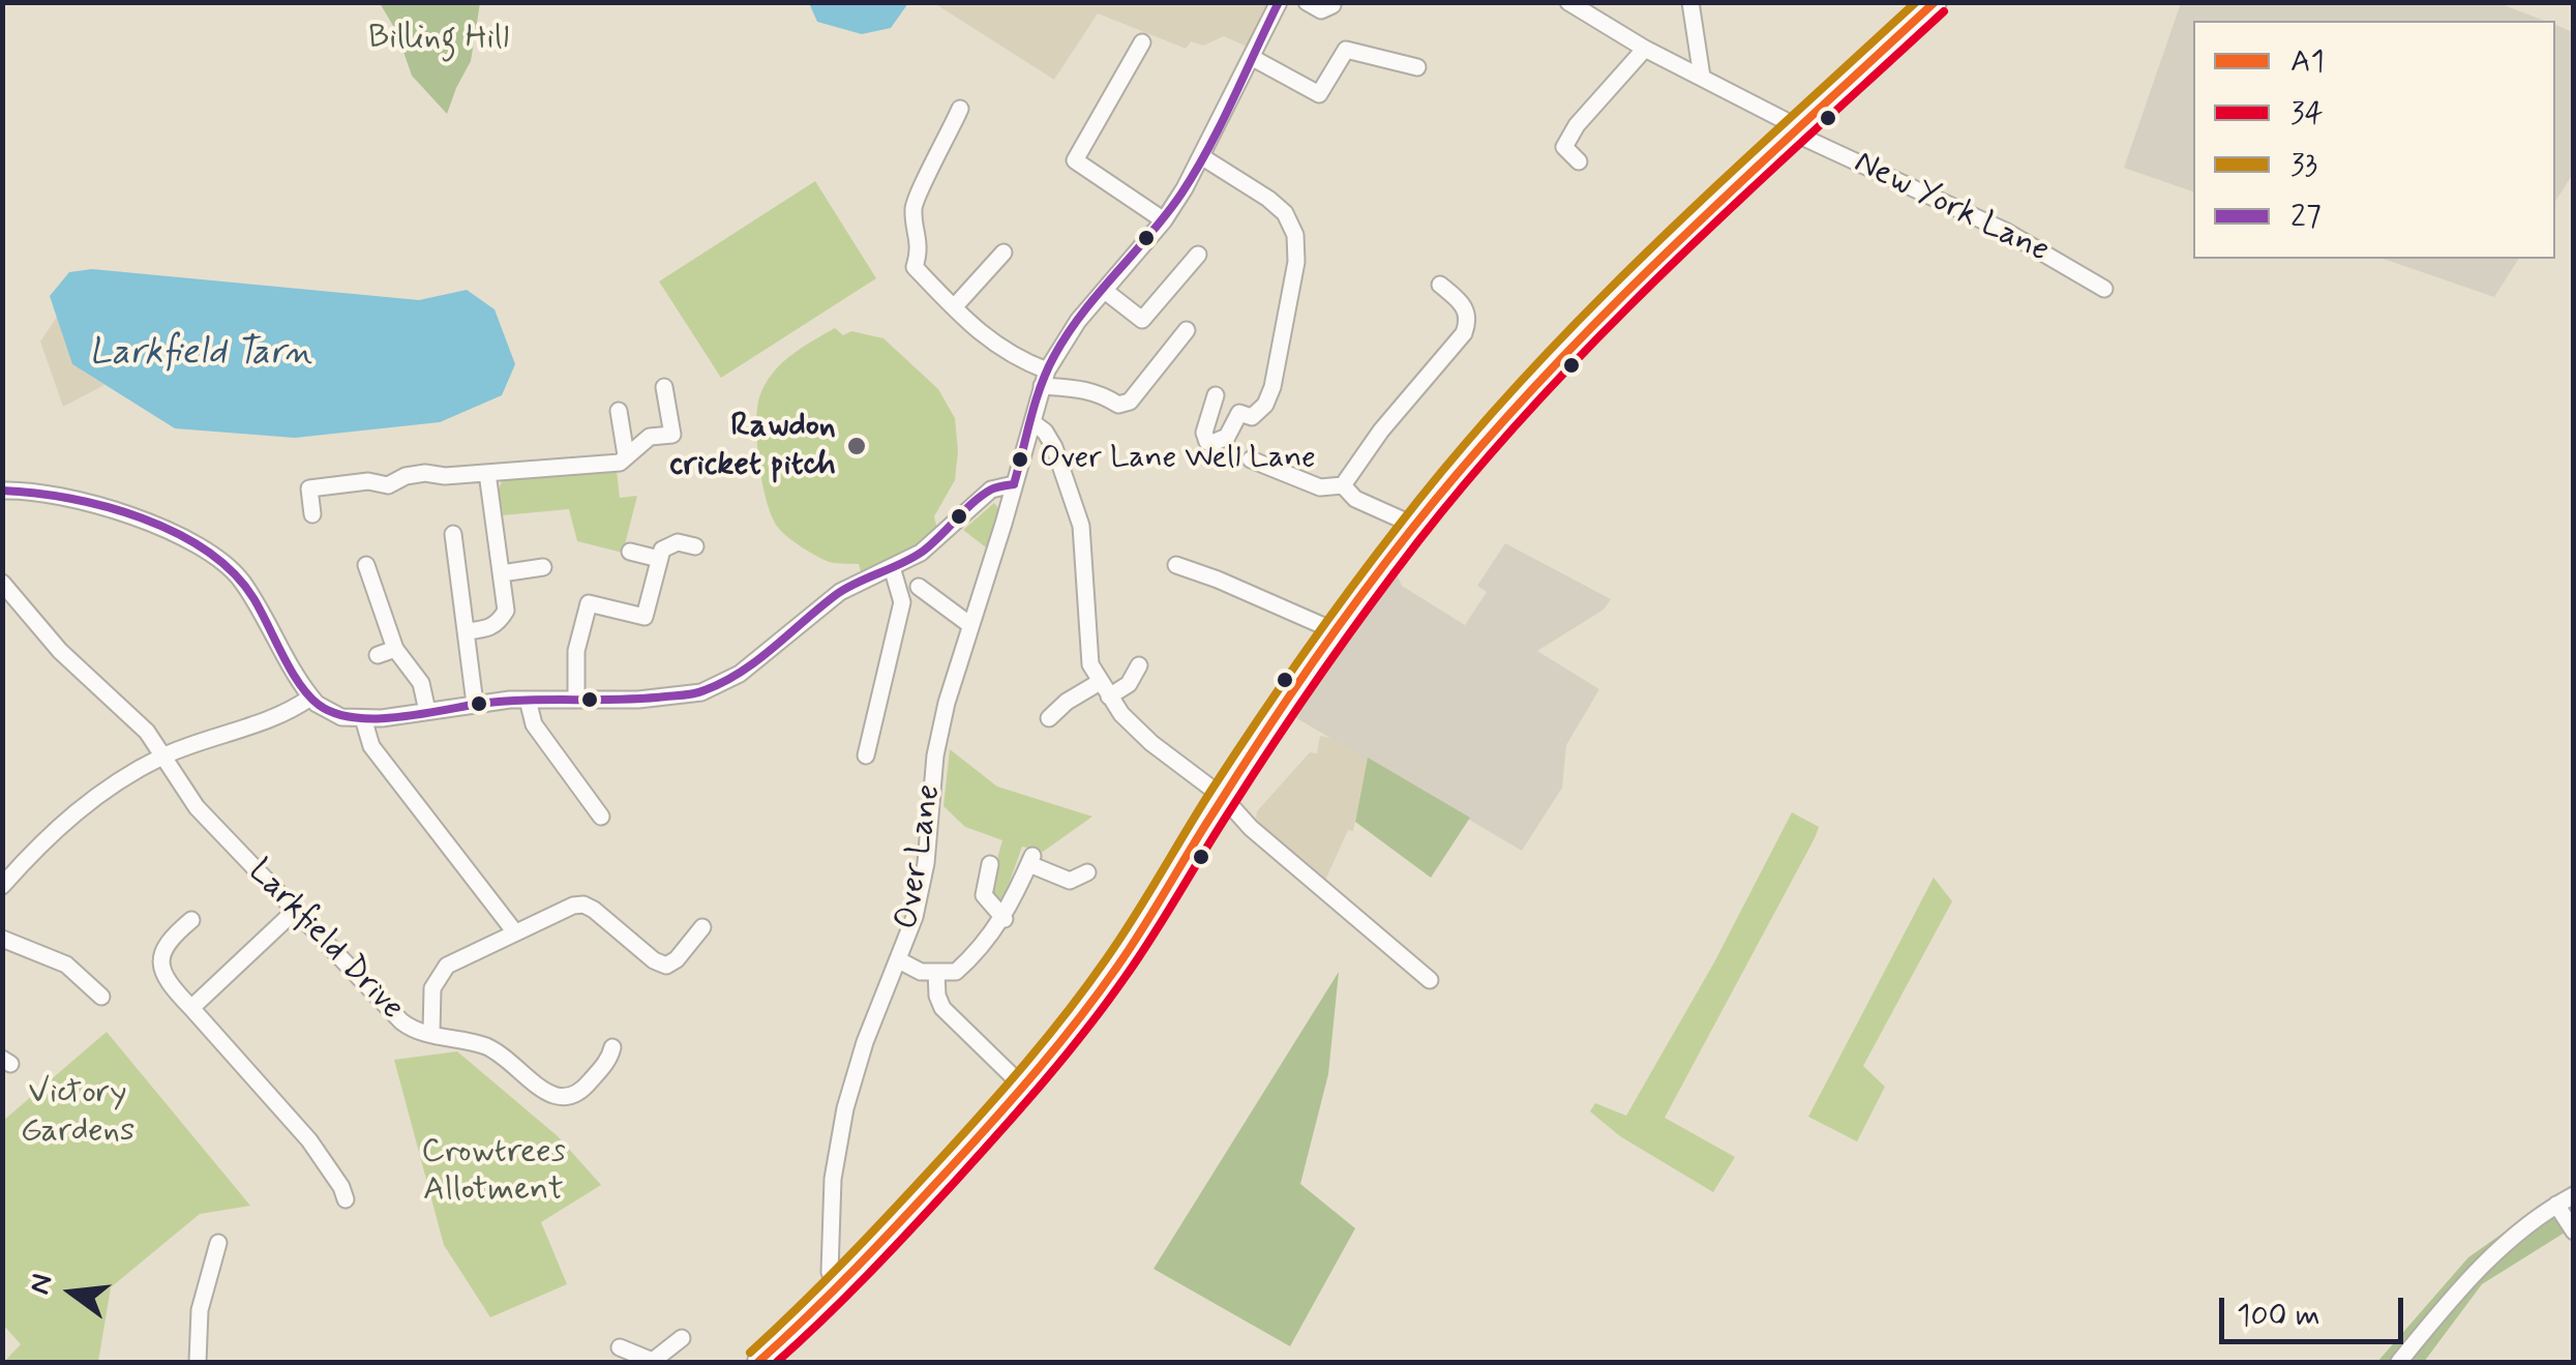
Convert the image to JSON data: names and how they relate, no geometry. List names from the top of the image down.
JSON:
{
  "streets": {
    "street": ["New York Lane", "Over Lane", "Larkfield Drive"]
  },
  "water": ["Larkfield Tarn"],
  "parks": ["Billing Hill", "Victory Gardens", "Crowtrees Allotment"],
  "places": ["Rawdon cricket pitch", "Over Lane Well Lane"],
  "lines": [
    "transit line A1",
    "transit line 33",
    "transit line 27",
    "transit line 34"
  ],
  "legend": [
    "A1",
    "34",
    "33",
    "27"
  ],
  "scale_bar": "100 m",
  "north": "left"
}
